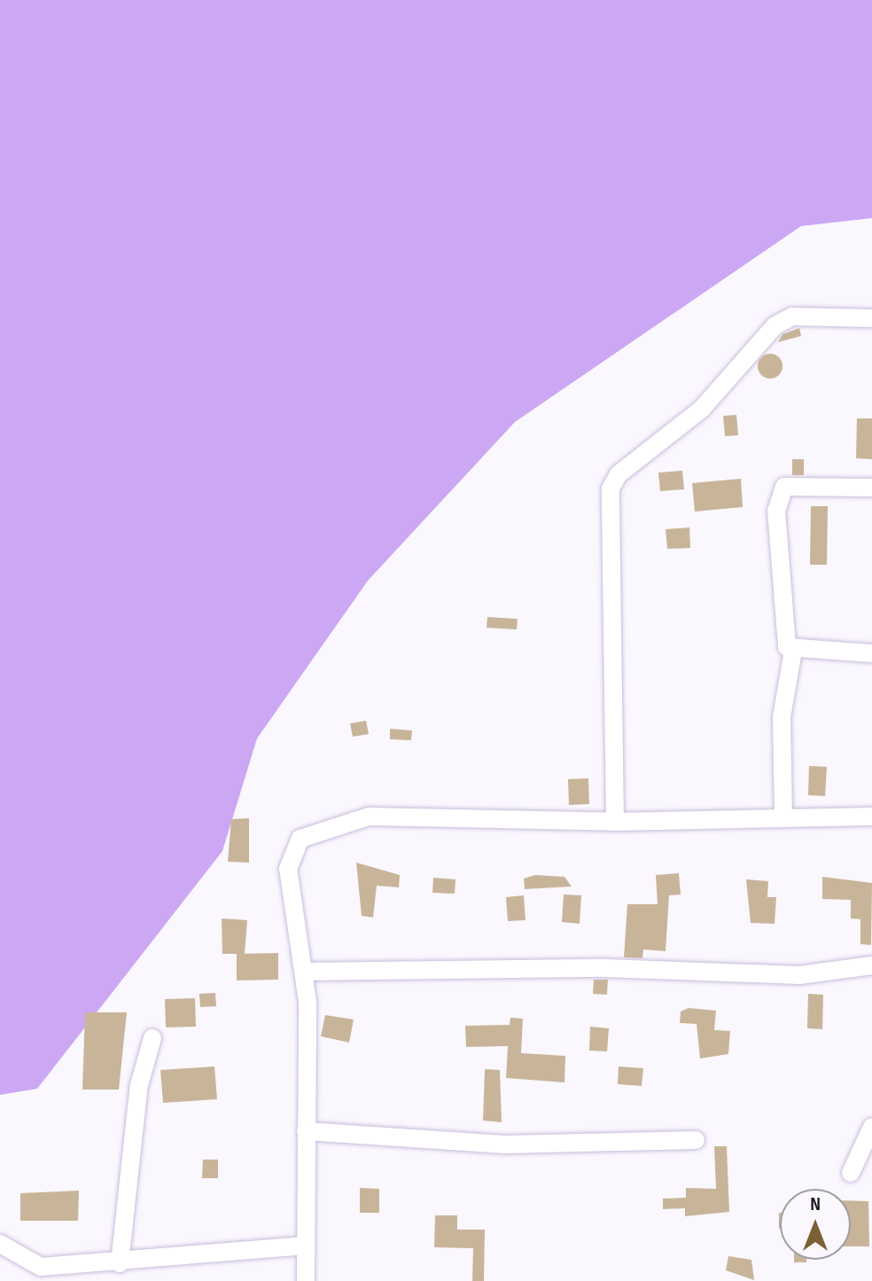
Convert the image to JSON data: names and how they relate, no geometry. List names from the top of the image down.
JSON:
{
  "north": "top"
}
